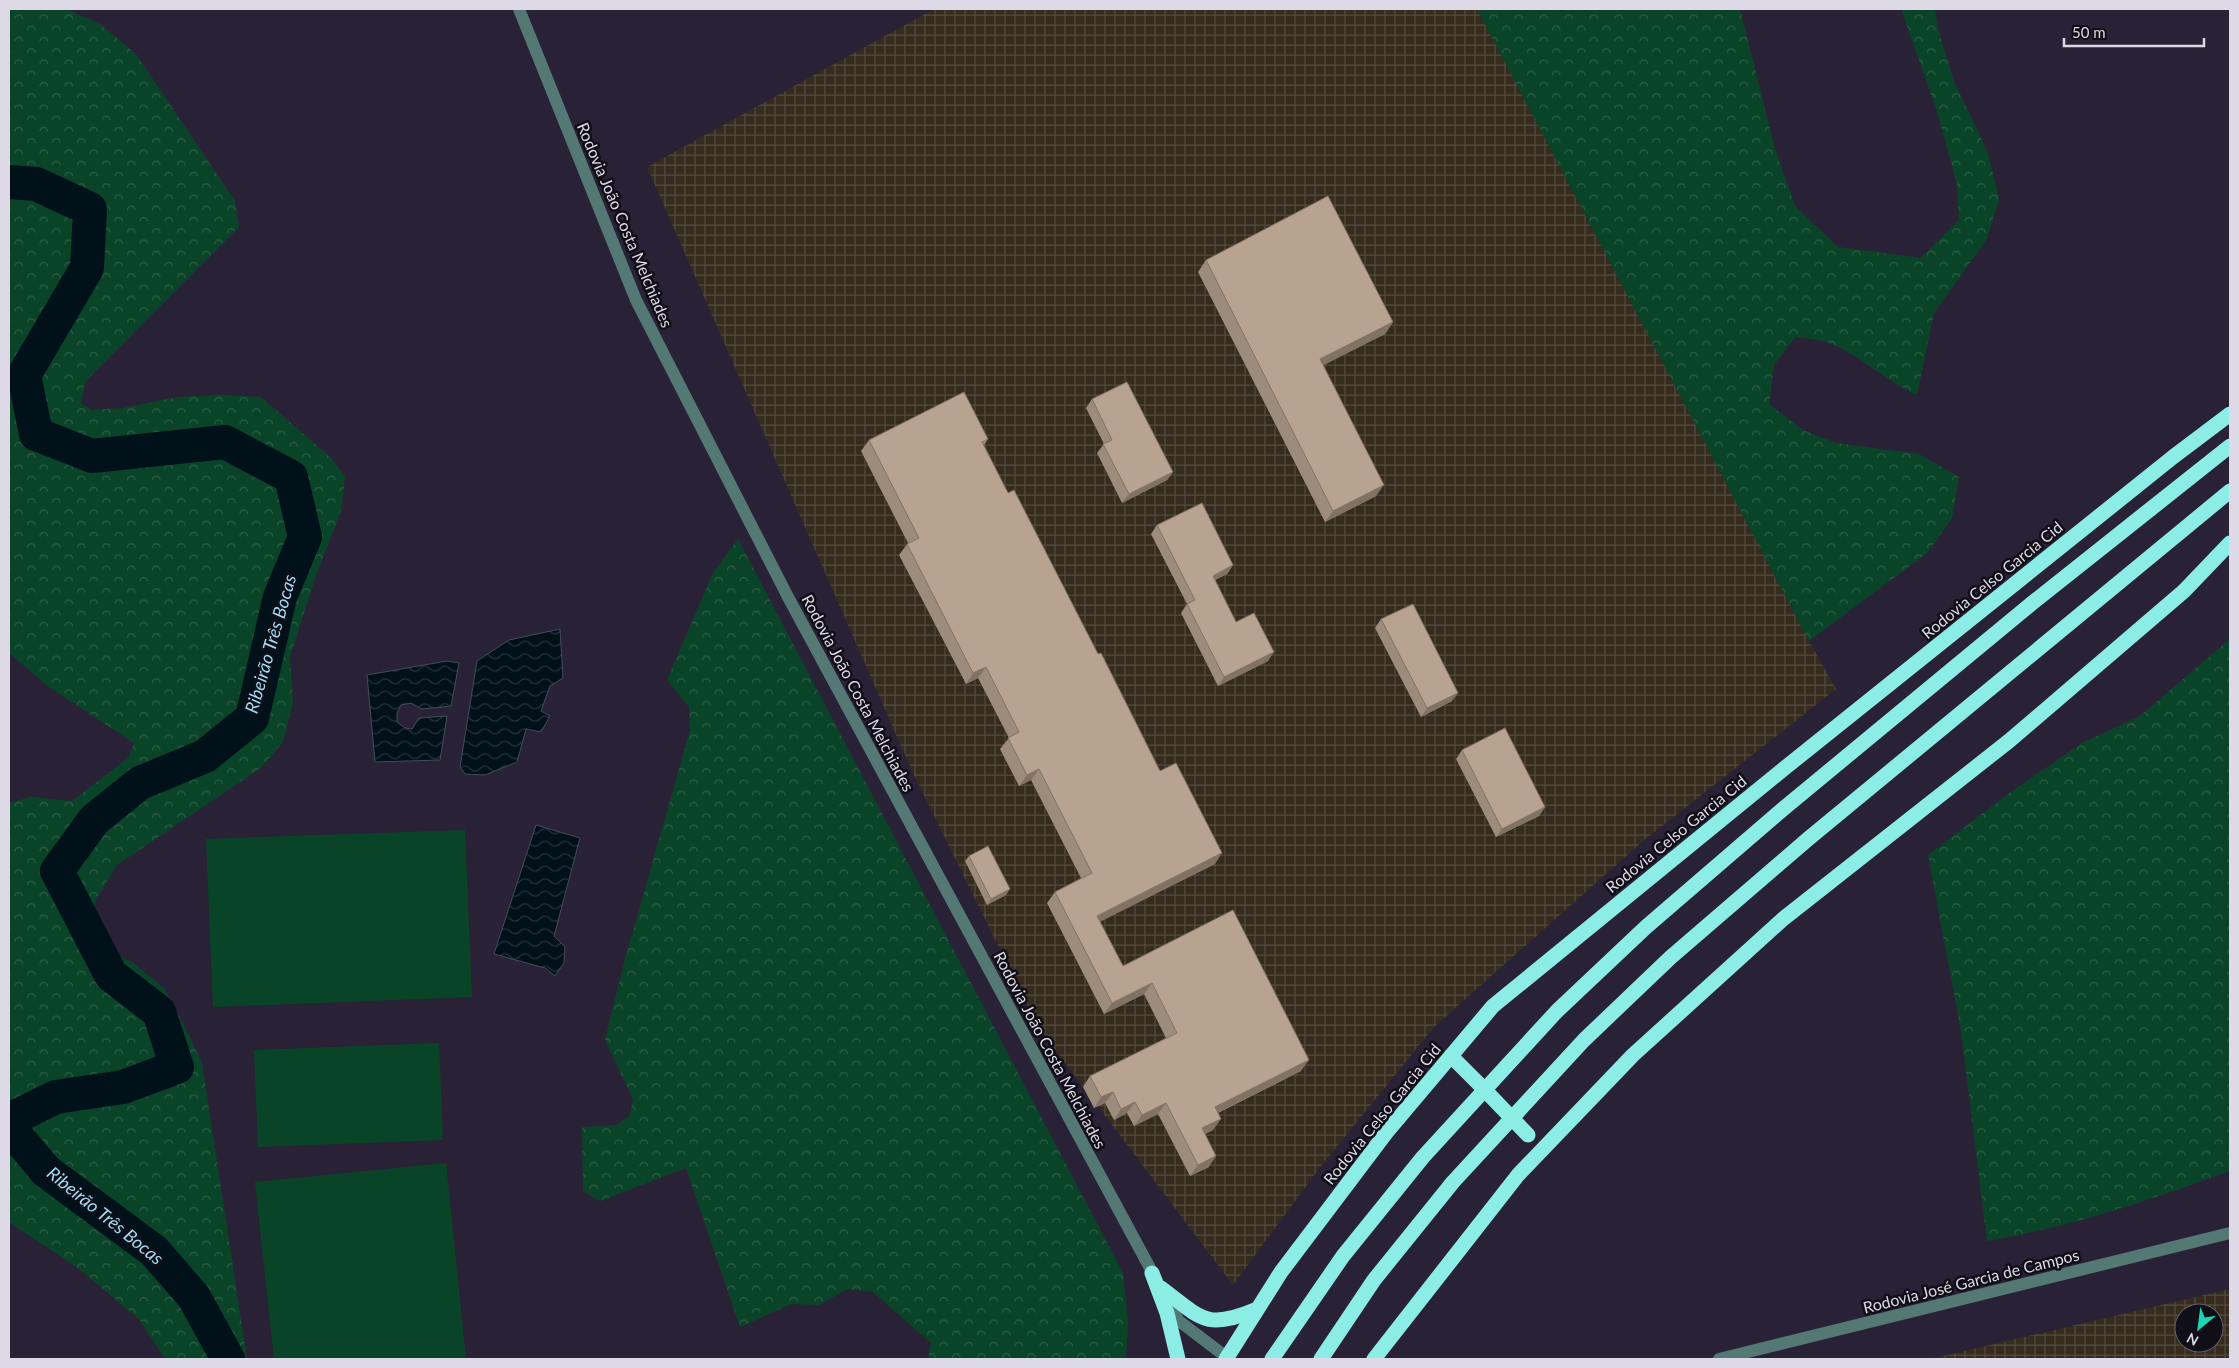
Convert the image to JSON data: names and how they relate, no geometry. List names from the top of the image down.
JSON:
{
  "streets": {
    "highway": ["Rodovia Celso Garcia Cid"],
    "street": ["Rodovia João Costa Melchiades", "Rodovia José Garcia de Campos"]
  },
  "crossings": [
    ["Rodovia João Costa Melchiades", "Rodovia Celso Garcia Cid"]
  ],
  "water": ["Ribeirão Três Bocas"],
  "scale_bar": "50 m",
  "north": "bottom left"
}
